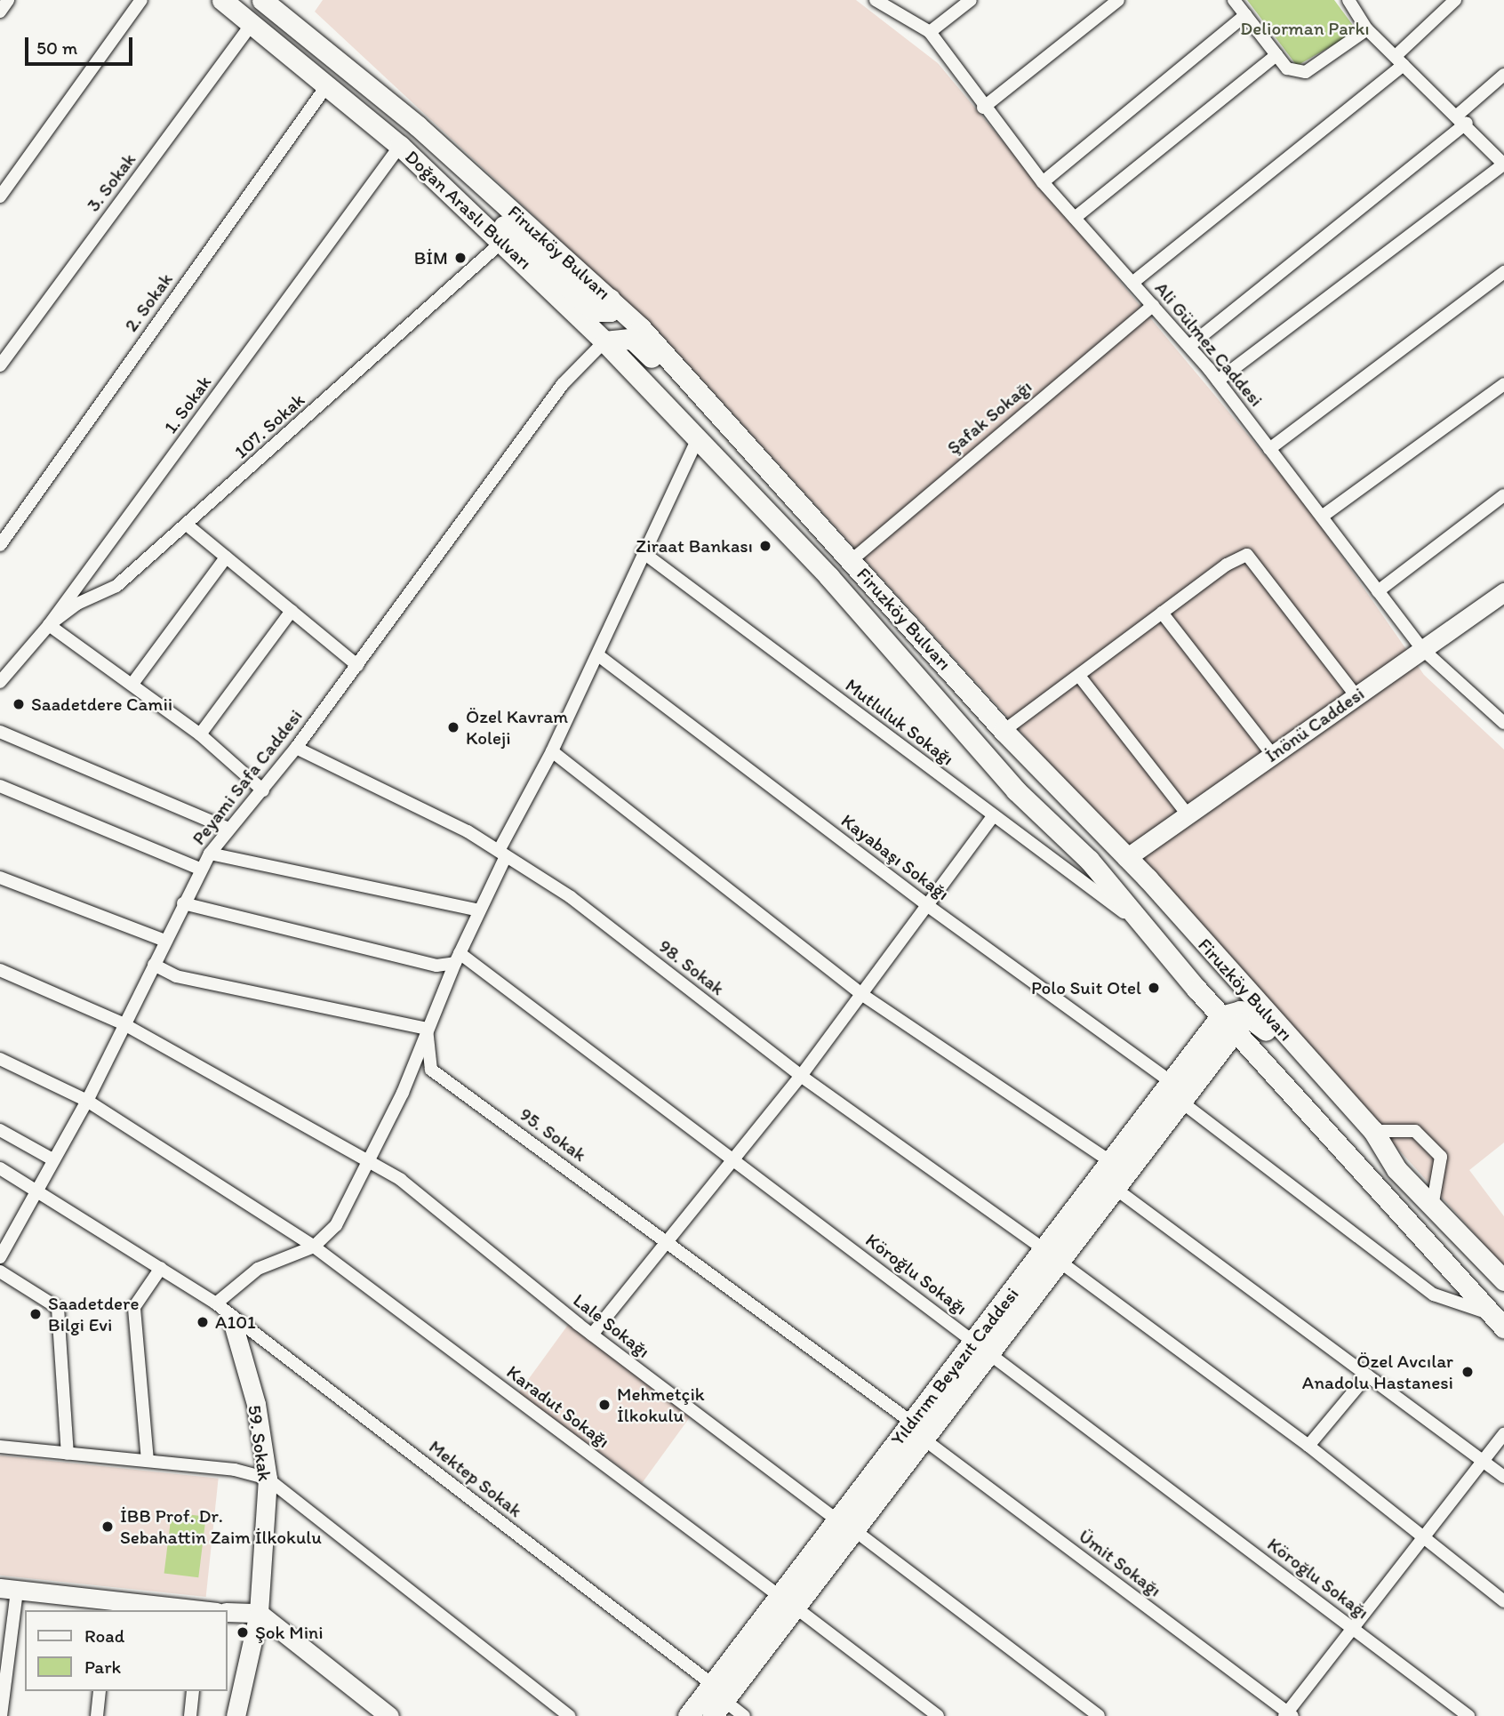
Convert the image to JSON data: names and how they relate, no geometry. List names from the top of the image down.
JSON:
{
  "streets": {
    "main road": ["Doğan Araslı Bulvarı", "Firuzköy Bulvarı", "Yıldırım Beyazıt Caddesi"],
    "street": [
      "3. Sokak",
      "2. Sokak",
      "Ali Gülmez Caddesi",
      "1. Sokak",
      "Şafak Sokağı",
      "107. Sokak",
      "Mutluluk Sokağı",
      "İnönü Caddesi",
      "Peyami Safa Caddesi",
      "Kayabaşı Sokağı",
      "98. Sokak",
      "95. Sokak",
      "Köroğlu Sokağı",
      "Lale Sokağı",
      "Karadut Sokağı",
      "59. Sokak",
      "Mektep Sokak",
      "Ümit Sokağı"
    ]
  },
  "crossings": [
    ["3. Sokak", "Doğan Araslı Bulvarı"],
    ["Doğan Araslı Bulvarı", "Firuzköy Bulvarı"],
    ["Doğan Araslı Bulvarı", "2. Sokak"],
    ["Doğan Araslı Bulvarı", "1. Sokak"],
    ["Doğan Araslı Bulvarı", "107. Sokak"],
    ["Doğan Araslı Bulvarı", "Peyami Safa Caddesi"],
    ["Firuzköy Bulvarı", "Şafak Sokağı"],
    ["Firuzköy Bulvarı", "Mutluluk Sokağı"],
    ["Firuzköy Bulvarı", "İnönü Caddesi"],
    ["Firuzköy Bulvarı", "Yıldırım Beyazıt Caddesi"],
    ["Ali Gülmez Caddesi", "Şafak Sokağı"],
    ["Ali Gülmez Caddesi", "İnönü Caddesi"],
    ["1. Sokak", "107. Sokak"],
    ["Peyami Safa Caddesi", "98. Sokak"],
    ["Peyami Safa Caddesi", "Lale Sokağı"],
    ["Peyami Safa Caddesi", "Karadut Sokağı"],
    ["Peyami Safa Caddesi", "Mektep Sokak"],
    ["Kayabaşı Sokağı", "Yıldırım Beyazıt Caddesi"],
    ["98. Sokak", "Yıldırım Beyazıt Caddesi"],
    ["95. Sokak", "Yıldırım Beyazıt Caddesi"],
    ["Köroğlu Sokağı", "Yıldırım Beyazıt Caddesi"],
    ["Lale Sokağı", "Yıldırım Beyazıt Caddesi"],
    ["Yıldırım Beyazıt Caddesi", "Karadut Sokağı"],
    ["Yıldırım Beyazıt Caddesi", "Mektep Sokak"],
    ["Yıldırım Beyazıt Caddesi", "Ümit Sokağı"],
    ["59. Sokak", "Mektep Sokak"]
  ],
  "parks": ["Deliorman Parkı"],
  "places": [
    "BİM",
    "Ziraat Bankası",
    "Saadetdere Camii",
    "Özel Kavram Koleji",
    "Polo Suit Otel",
    "Saadetdere Bilgi Evi",
    "A101",
    "Özel Avcılar Anadolu Hastanesi",
    "Mehmetçik İlkokulu",
    "İBB Prof. Dr. Sebahattin Zaim İlkokulu",
    "Şok Mini"
  ],
  "legend": ["Road", "Park"],
  "scale_bar": "50 m"
}
